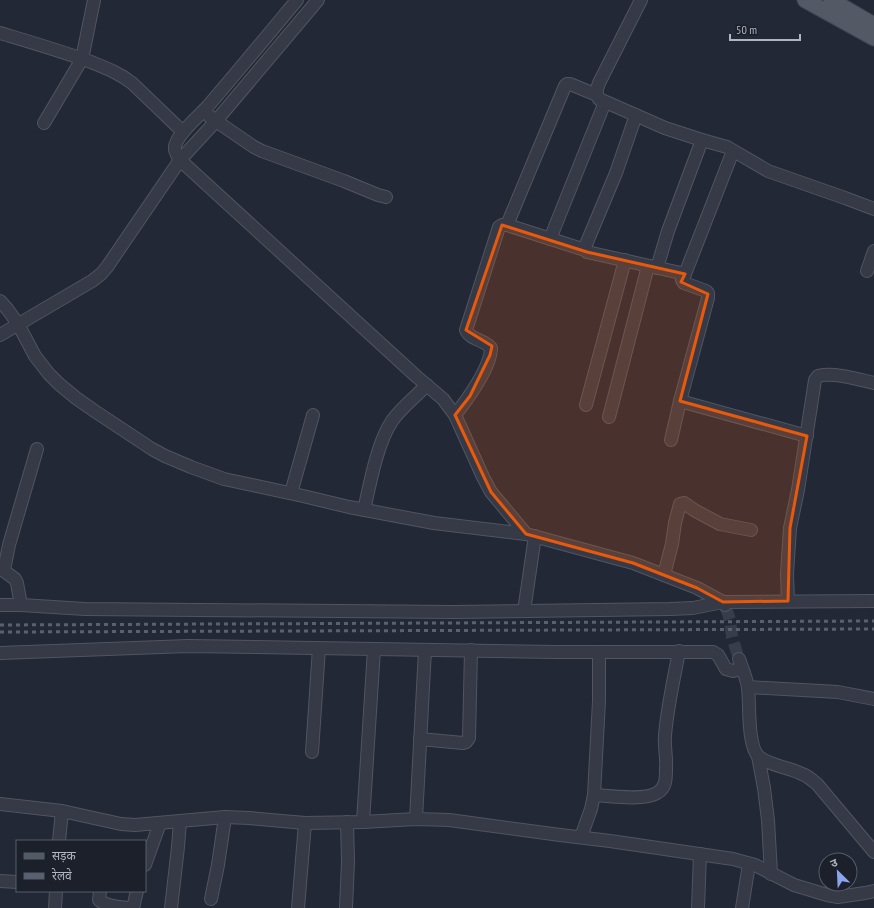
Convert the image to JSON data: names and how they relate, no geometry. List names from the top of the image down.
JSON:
{
  "legend": ["सड़क", "रेलवे"],
  "scale_bar": "50 m",
  "north": "top left"
}
